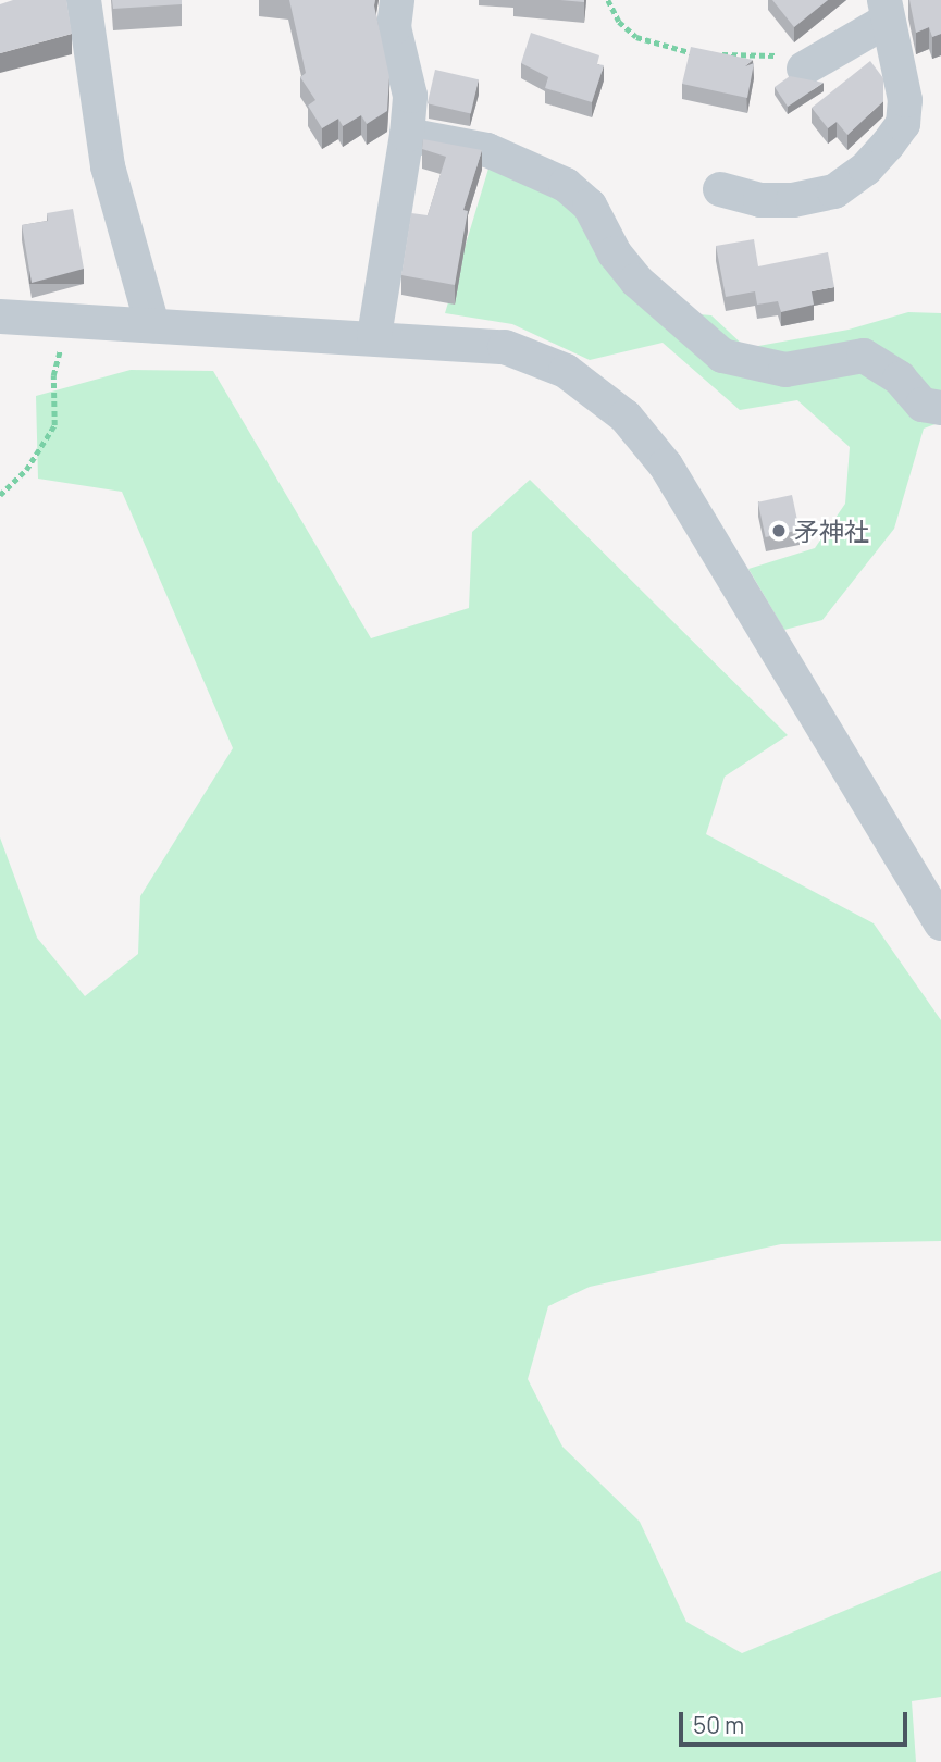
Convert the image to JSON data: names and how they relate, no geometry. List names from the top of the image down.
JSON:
{
  "places": ["矛神社"],
  "scale_bar": "50 m"
}
